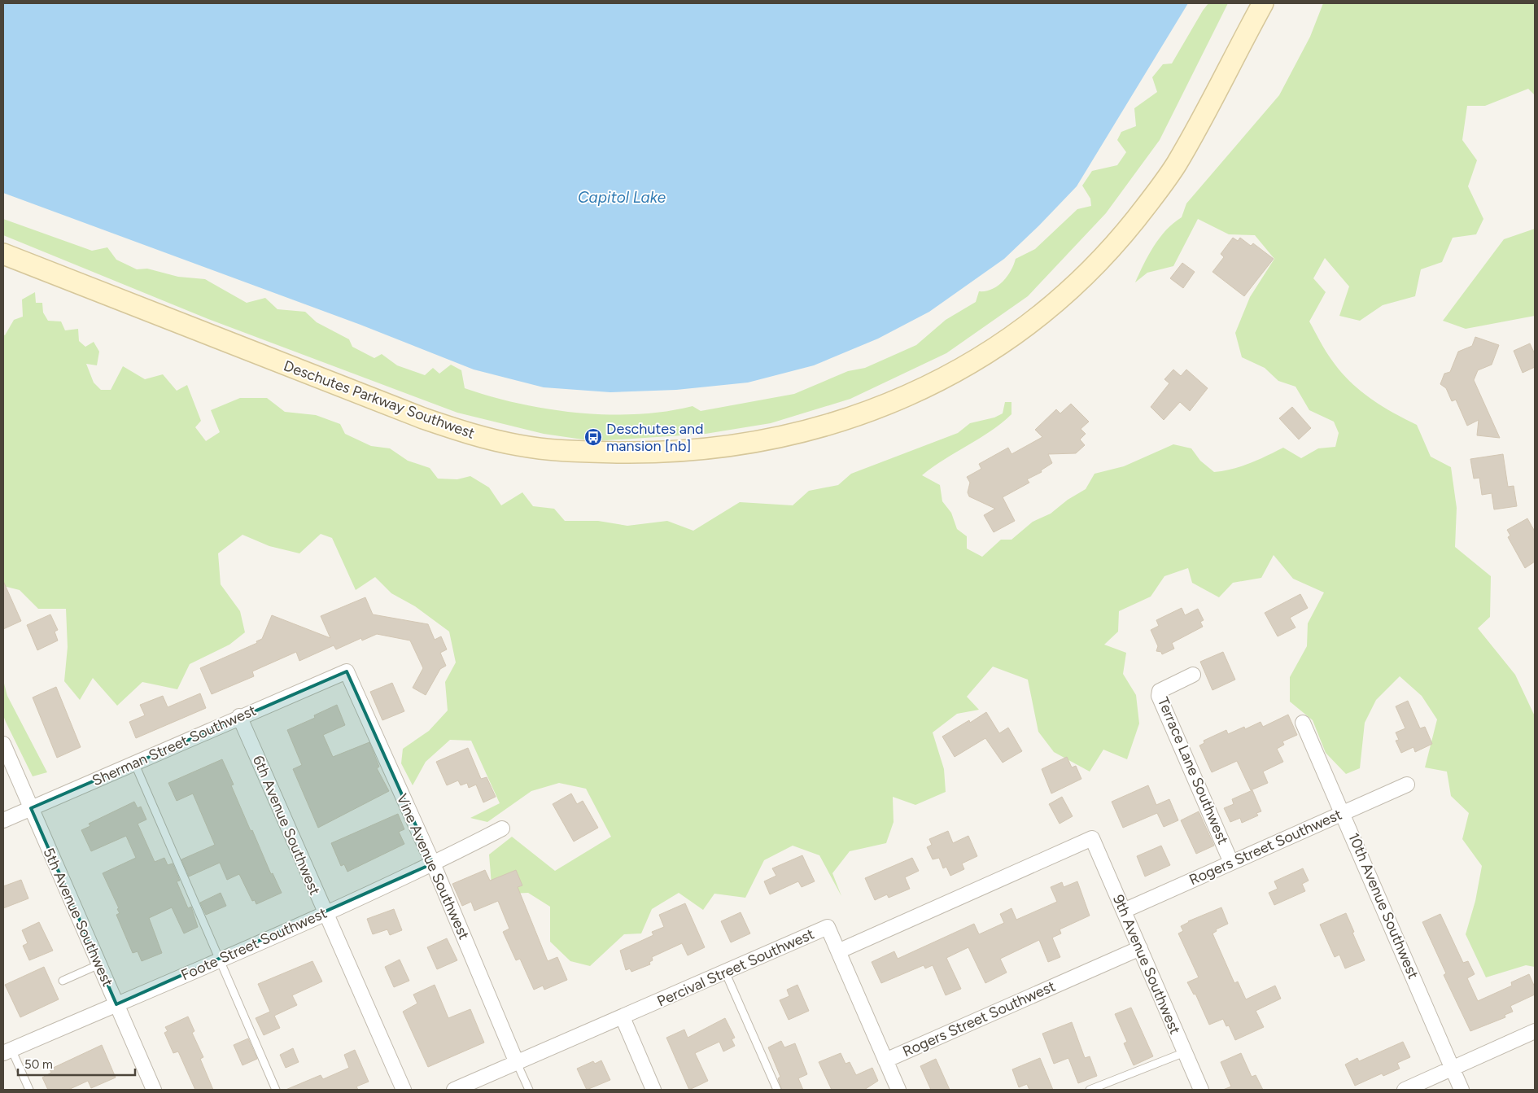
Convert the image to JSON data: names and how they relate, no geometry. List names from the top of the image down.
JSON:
{
  "streets": {
    "street": [
      "Deschutes Parkway Southwest",
      "Sherman Street Southwest",
      "Terrace Lane Southwest",
      "6th Avenue Southwest",
      "Rogers Street Southwest",
      "Vine Avenue Southwest",
      "10th Avenue Southwest",
      "5th Avenue Southwest",
      "Foote Street Southwest",
      "9th Avenue Southwest",
      "Percival Street Southwest"
    ]
  },
  "crossings": [
    ["Sherman Street Southwest", "6th Avenue Southwest"],
    ["Sherman Street Southwest", "Vine Avenue Southwest"],
    ["Sherman Street Southwest", "5th Avenue Southwest"],
    ["Terrace Lane Southwest", "Rogers Street Southwest"],
    ["6th Avenue Southwest", "Foote Street Southwest"],
    ["Rogers Street Southwest", "10th Avenue Southwest"],
    ["Rogers Street Southwest", "9th Avenue Southwest"],
    ["Vine Avenue Southwest", "Foote Street Southwest"],
    ["Vine Avenue Southwest", "Percival Street Southwest"],
    ["5th Avenue Southwest", "Foote Street Southwest"],
    ["9th Avenue Southwest", "Percival Street Southwest"]
  ],
  "water": ["Capitol Lake"],
  "places": {
    "bus stop": ["Deschutes and mansion [nb]"]
  },
  "scale_bar": "50 m"
}
